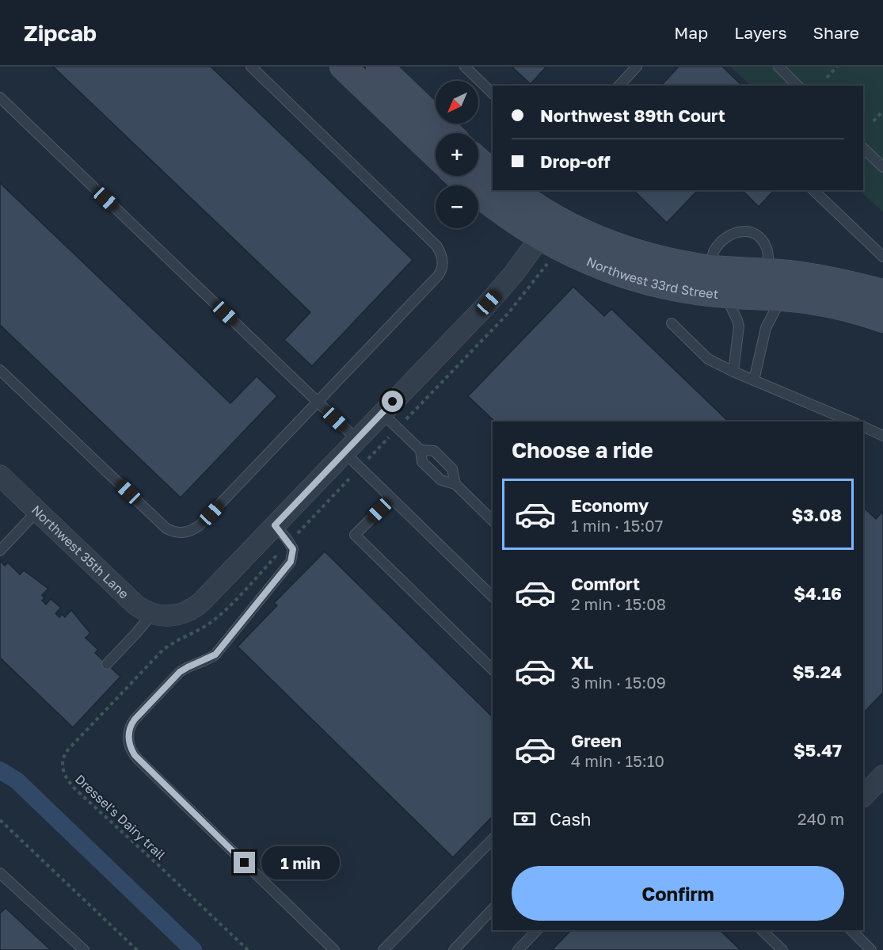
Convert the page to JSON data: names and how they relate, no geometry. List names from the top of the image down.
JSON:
{
  "streets": {
    "street": ["Northwest 33rd Street", "Northwest 35th Lane"],
    "path": ["Dressel's Dairy trail"]
  },
  "north": "bottom left",
  "page": {
    "header": "Zipcab",
    "nav": ["Map", "Layers", "Share"],
    "map_buttons": ["+", "−"],
    "banner": ["Northwest 89th Court", "Drop-off"],
    "heading": "Choose a ride",
    "list": [
      {
        "name": "Economy",
        "note": "1 min · 15:07",
        "value": "$3.08"
      },
      {
        "name": "Comfort",
        "note": "2 min · 15:08",
        "value": "$4.16"
      },
      {
        "name": "XL",
        "note": "3 min · 15:09",
        "value": "$5.24"
      },
      {
        "name": "Green",
        "note": "4 min · 15:10",
        "value": "$5.47"
      }
    ],
    "pay": ["Cash", "240 m"],
    "bubble": "1 min",
    "buttons": "Confirm"
  }
}
